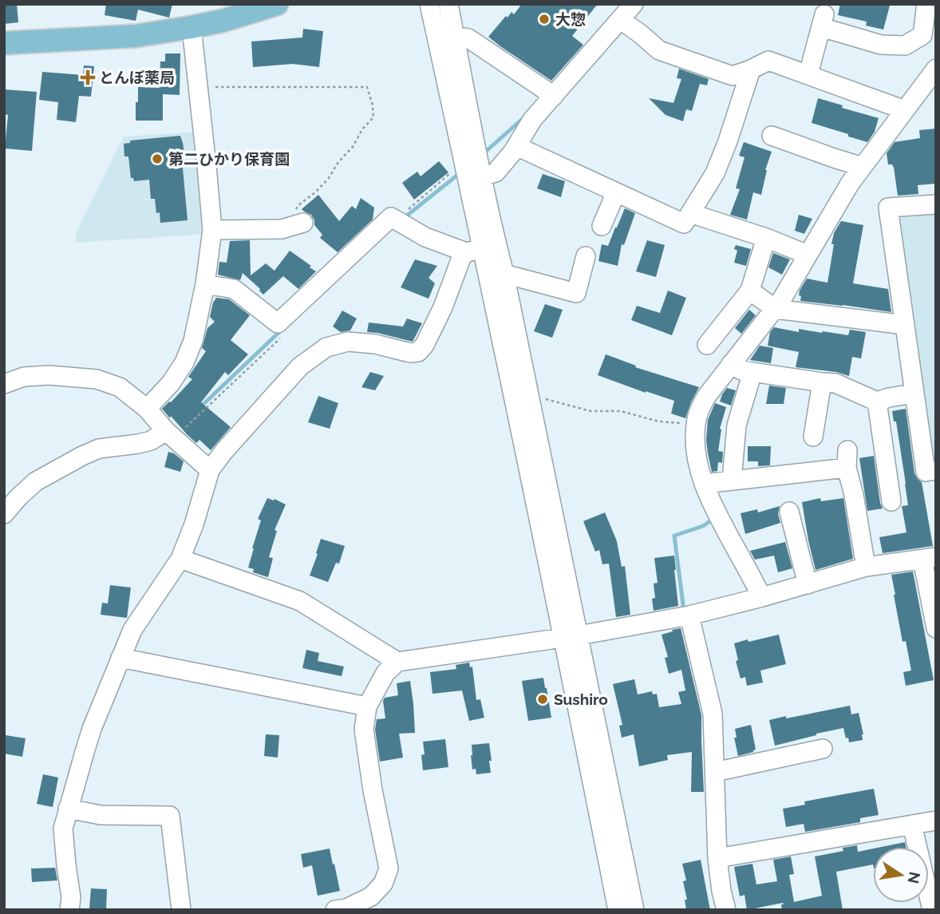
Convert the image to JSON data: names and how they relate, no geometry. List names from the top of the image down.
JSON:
{
  "places": {
    "other": ["大惣", "第二ひかり保育園", "Sushiro"],
    "health": ["とんぼ薬局"]
  },
  "north": "right"
}
